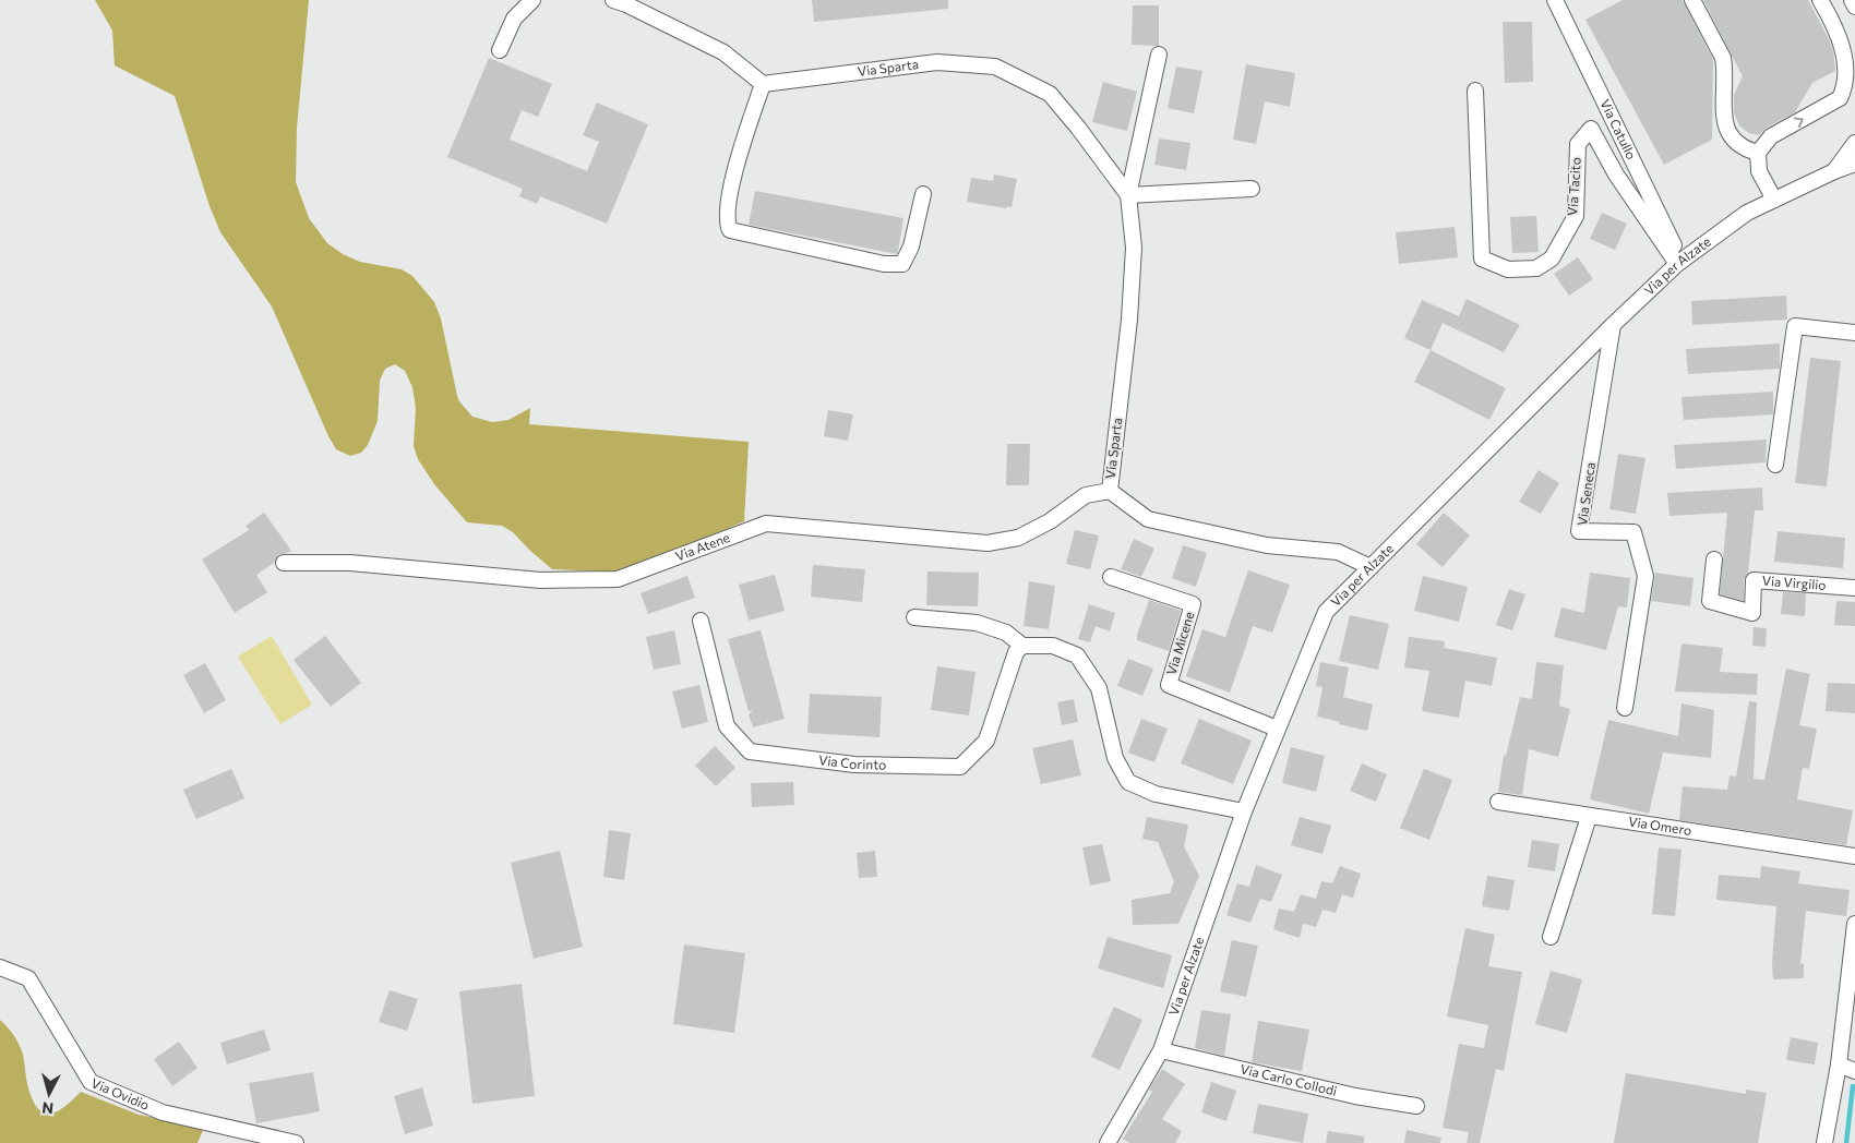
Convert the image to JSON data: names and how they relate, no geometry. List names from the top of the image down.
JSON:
{
  "streets": {
    "street": [
      "Via Sparta",
      "Via Catullo",
      "Via Tacito",
      "Via per Alzate",
      "Via Seneca",
      "Via Atene",
      "Via Virgilio",
      "Via Micene",
      "Via Corinto",
      "Via Omero",
      "Via Carlo Collodi",
      "Via Ovidio"
    ]
  },
  "crossings": [
    ["Via Sparta", "Via per Alzate"],
    ["Via Sparta", "Via Atene"],
    ["Via Catullo", "Via Tacito"],
    ["Via Catullo", "Via per Alzate"],
    ["Via Tacito", "Via per Alzate"],
    ["Via per Alzate", "Via Seneca"],
    ["Via per Alzate", "Via Micene"],
    ["Via per Alzate", "Via Carlo Collodi"]
  ],
  "north": "bottom"
}
